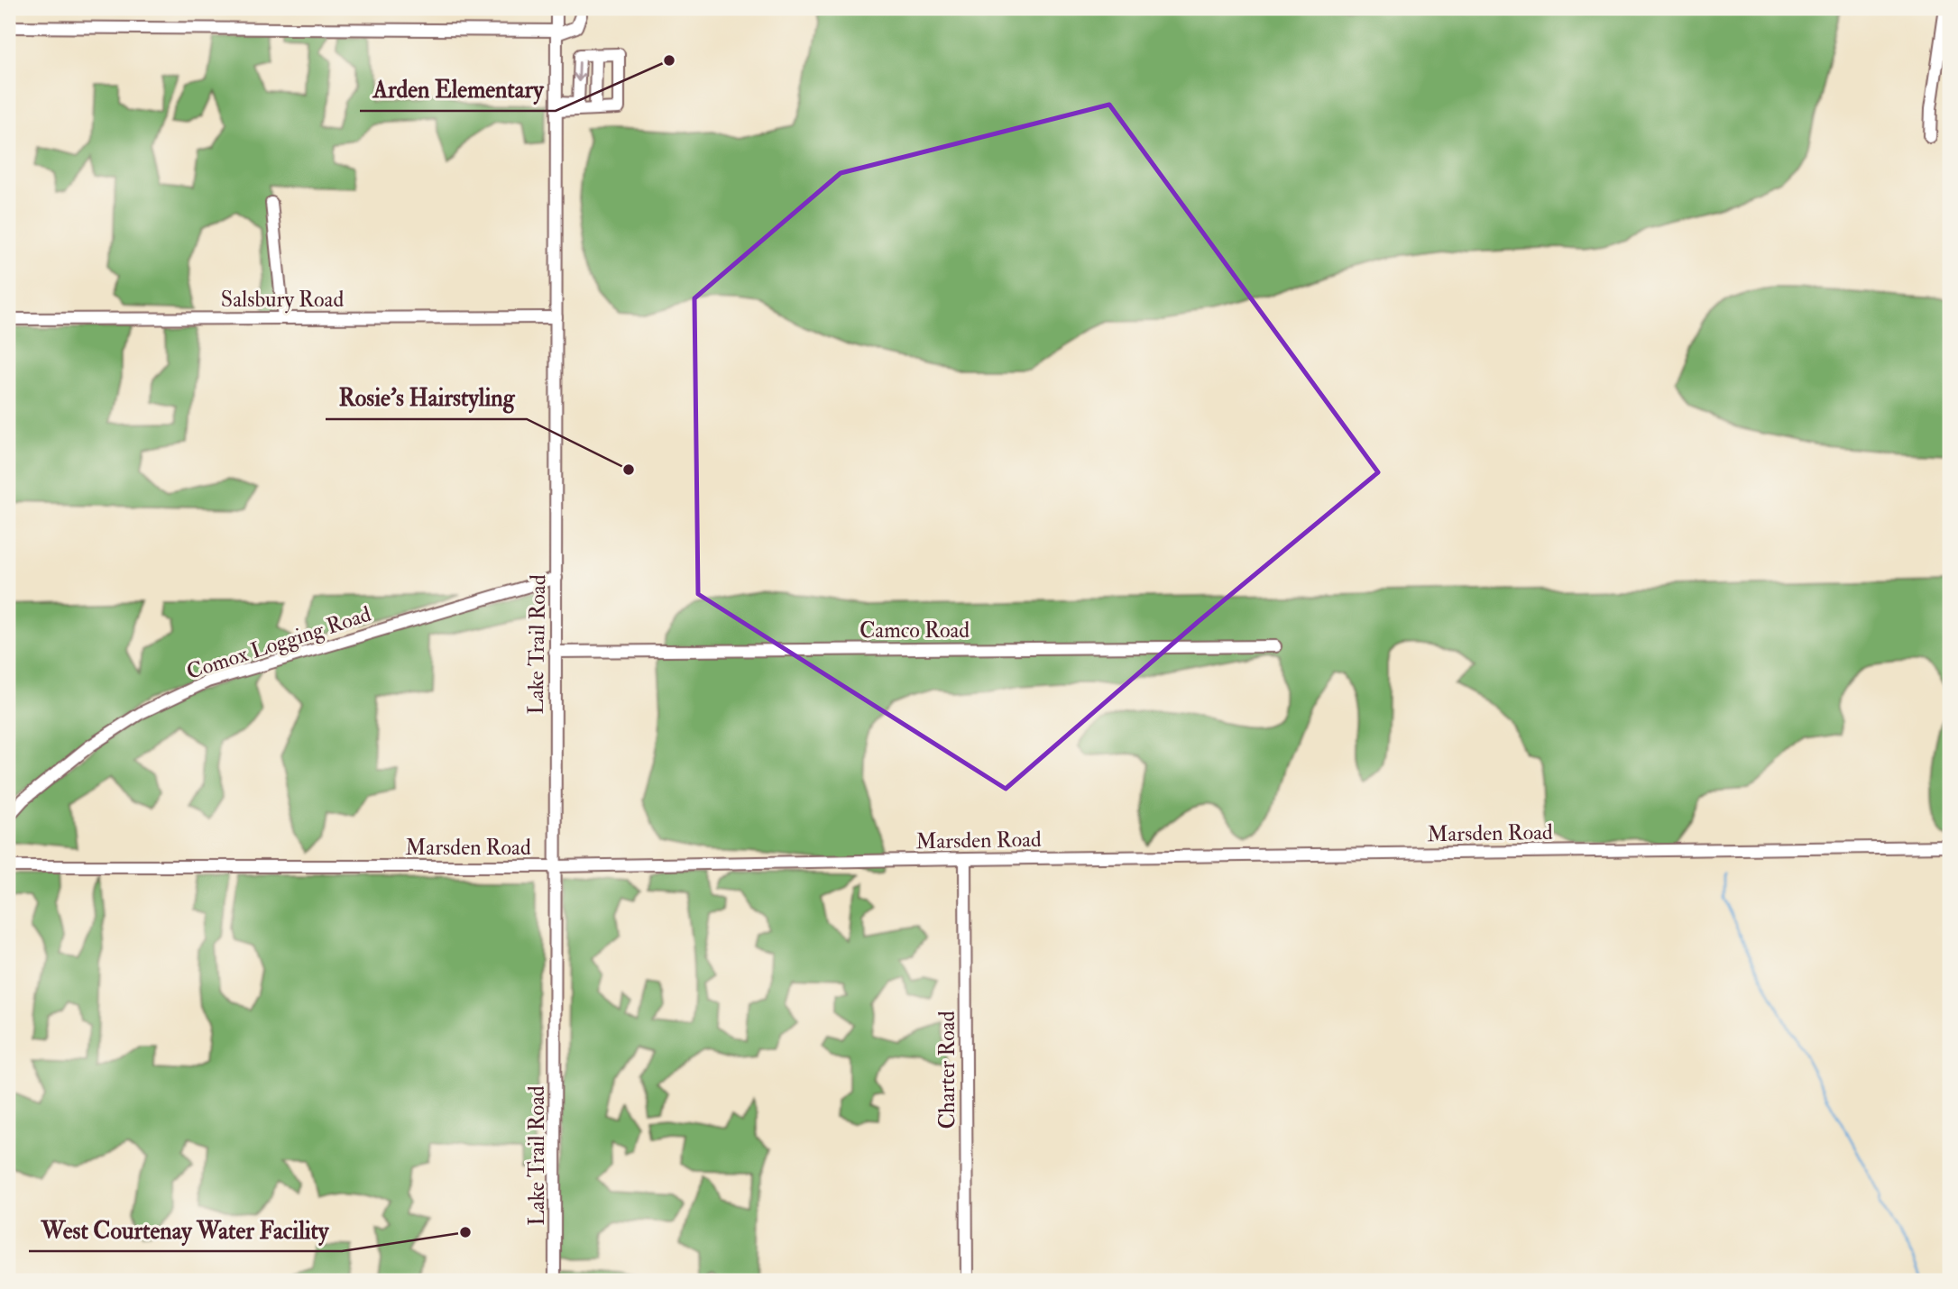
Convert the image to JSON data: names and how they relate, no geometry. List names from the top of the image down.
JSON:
{
  "streets": {
    "street": [
      "Salsbury Road",
      "Camco Road",
      "Comox Logging Road",
      "Lake Trail Road",
      "Marsden Road",
      "Charter Road"
    ]
  },
  "crossings": [
    ["Salsbury Road", "Lake Trail Road"],
    ["Camco Road", "Lake Trail Road"],
    ["Comox Logging Road", "Lake Trail Road"],
    ["Lake Trail Road", "Marsden Road"],
    ["Marsden Road", "Charter Road"]
  ],
  "places": ["Arden Elementary", "Rosie's Hairstyling", "West Courtenay Water Facility"]
}
